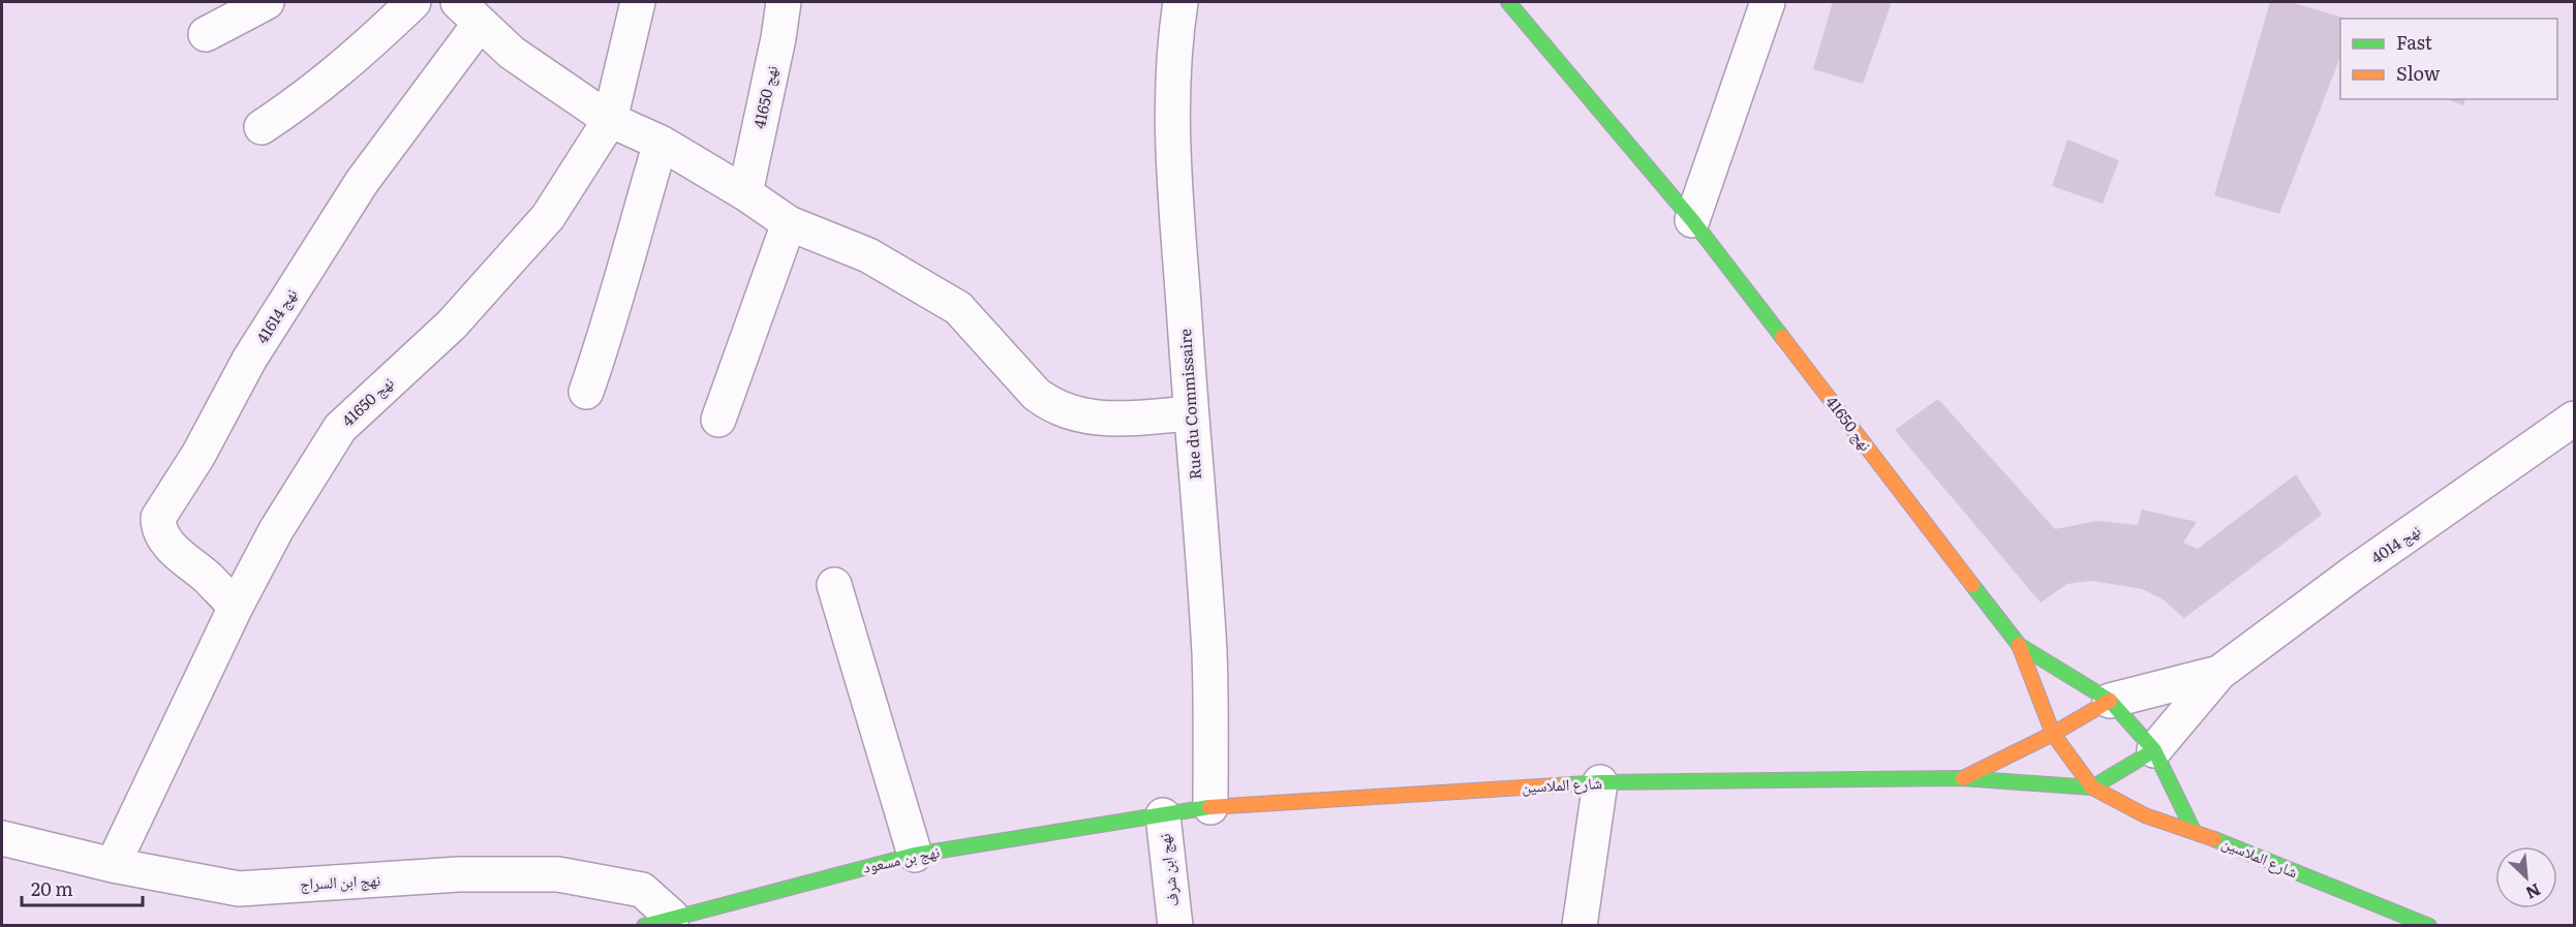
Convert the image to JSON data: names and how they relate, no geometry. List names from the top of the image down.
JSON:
{
  "streets": {
    "street": [
      "نهج 41650",
      "نهج 41614",
      "Rue du Commissaire",
      "نهج 4014",
      "شارع الملاسين",
      "نهج بن مسعود",
      "نهج ابن شرف",
      "نهج ابن السراج"
    ]
  },
  "crossings": [
    ["نهج 41650", "نهج 41614"],
    ["نهج 41650", "نهج 4014"],
    ["نهج 41650", "شارع الملاسين"],
    ["نهج 41650", "نهج ابن السراج"],
    ["Rue du Commissaire", "شارع الملاسين"],
    ["نهج 4014", "شارع الملاسين"],
    ["شارع الملاسين", "نهج بن مسعود"],
    ["شارع الملاسين", "نهج ابن شرف"],
    ["نهج بن مسعود", "نهج ابن شرف"],
    ["نهج بن مسعود", "نهج ابن السراج"]
  ],
  "legend": ["Fast", "Slow"],
  "scale_bar": "20 m",
  "north": "bottom right"
}
